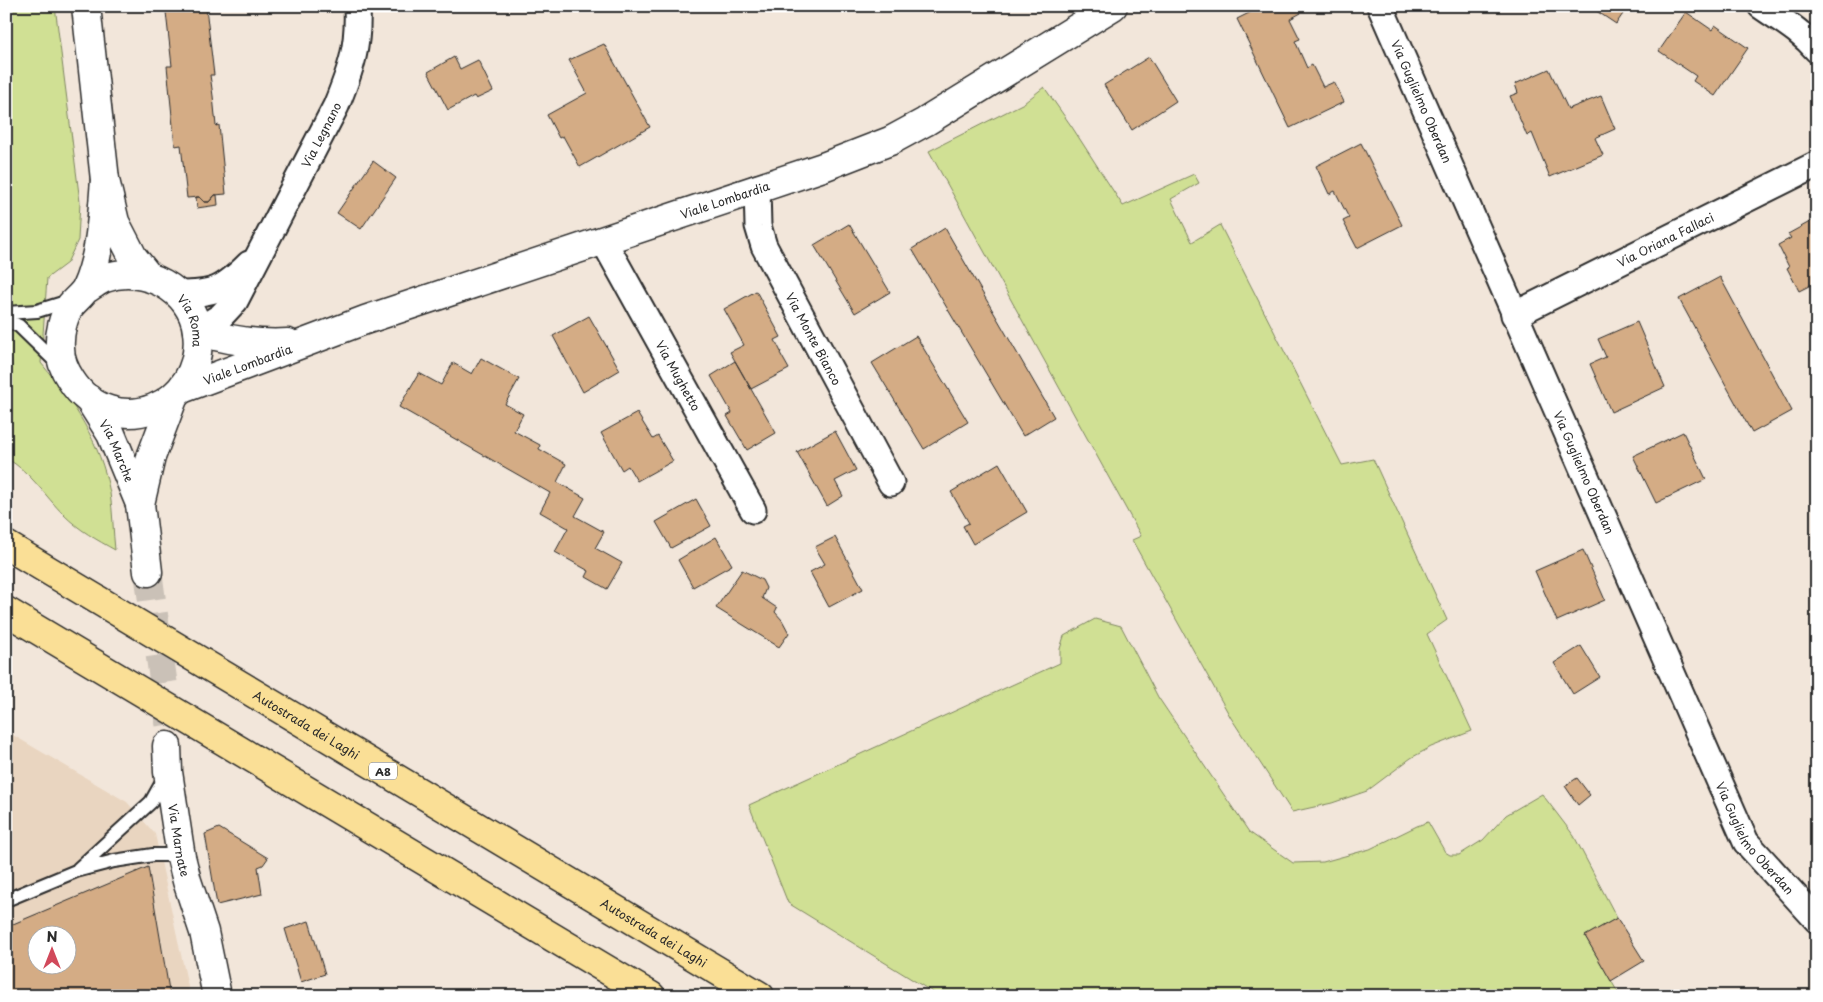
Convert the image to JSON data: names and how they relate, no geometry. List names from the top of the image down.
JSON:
{
  "streets": {
    "highway": ["Autostrada dei Laghi", "A8"],
    "street": [
      "Via Guglielmo Oberdan",
      "Via Legnano",
      "Viale Lombardia",
      "Via Oriana Fallaci",
      "Via Roma",
      "Via Monte Bianco",
      "Via Mughetto",
      "Via Marche",
      "Via Marnate"
    ]
  },
  "crossings": [
    ["Via Guglielmo Oberdan", "Via Oriana Fallaci"],
    ["Via Legnano", "Viale Lombardia"],
    ["Via Legnano", "Via Roma"],
    ["Via Legnano", "Via Marche"],
    ["Viale Lombardia", "Via Roma"],
    ["Viale Lombardia", "Via Monte Bianco"],
    ["Viale Lombardia", "Via Mughetto"],
    ["Viale Lombardia", "Via Marche"],
    ["Via Roma", "Via Marche"]
  ],
  "north": "top"
}
